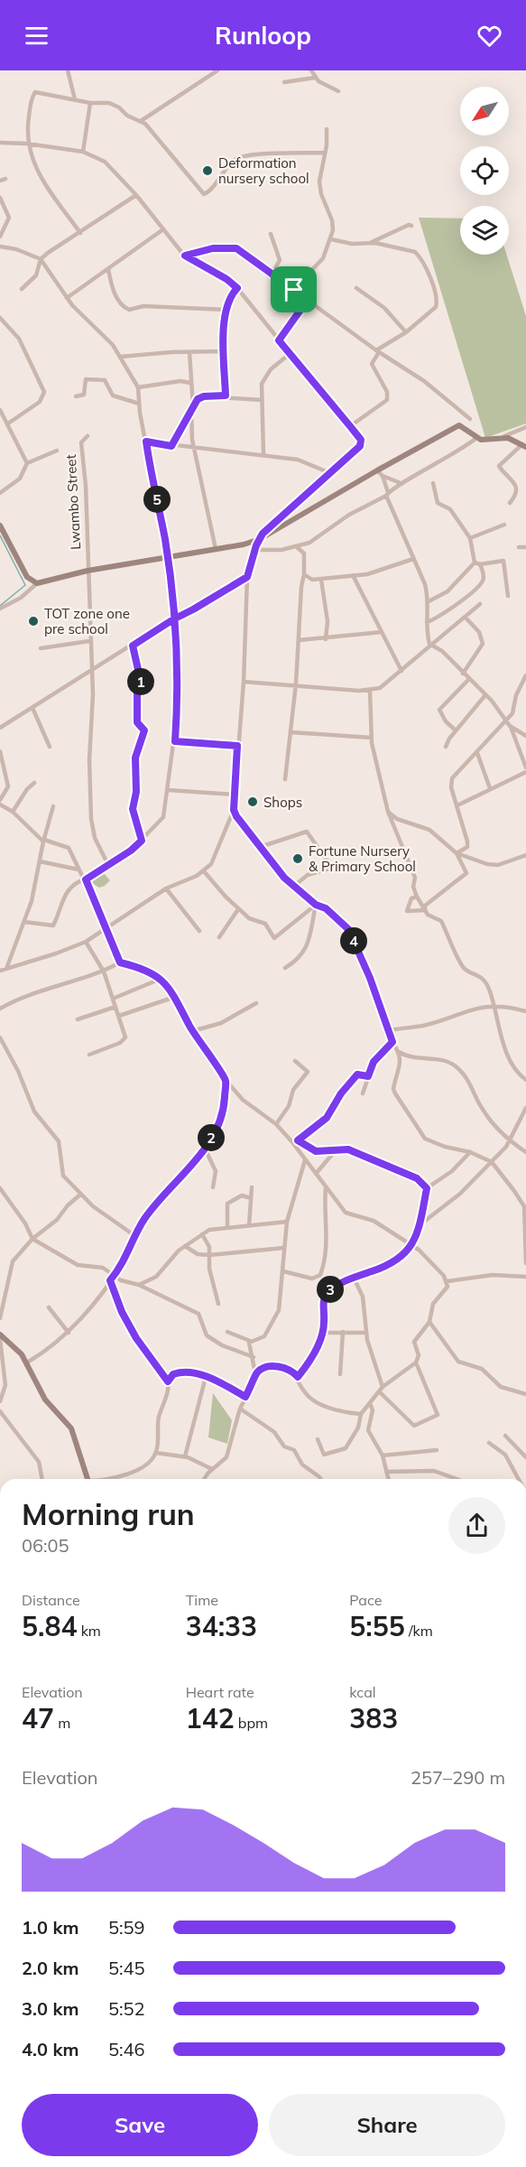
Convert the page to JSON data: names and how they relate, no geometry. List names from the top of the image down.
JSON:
{
  "streets": {
    "street": ["Lwambo Street"]
  },
  "places": [
    "Deformation nursery school",
    "TOT zone one pre school",
    "Shops",
    "Fortune Nursery & Primary School"
  ],
  "north": "bottom left",
  "page": {
    "header": "Runloop",
    "pins": [
      "5",
      "1",
      "4",
      "2",
      "3"
    ],
    "heading": ["Morning run", "06:05"],
    "stats": [
      ["Distance", "5.84 km"],
      ["Time", "34:33"],
      ["Pace", "5:55 /km"],
      ["Elevation", "47 m"],
      ["Heart rate", "142 bpm"],
      ["kcal", "383"]
    ],
    "chart": ["Elevation", "257–290 m"],
    "list": [
      {
        "name": "1.0 km",
        "note": "5:59"
      },
      {
        "name": "2.0 km",
        "note": "5:45"
      },
      {
        "name": "3.0 km",
        "note": "5:52"
      },
      {
        "name": "4.0 km",
        "note": "5:46"
      }
    ],
    "buttons": ["Save", "Share"]
  }
}
